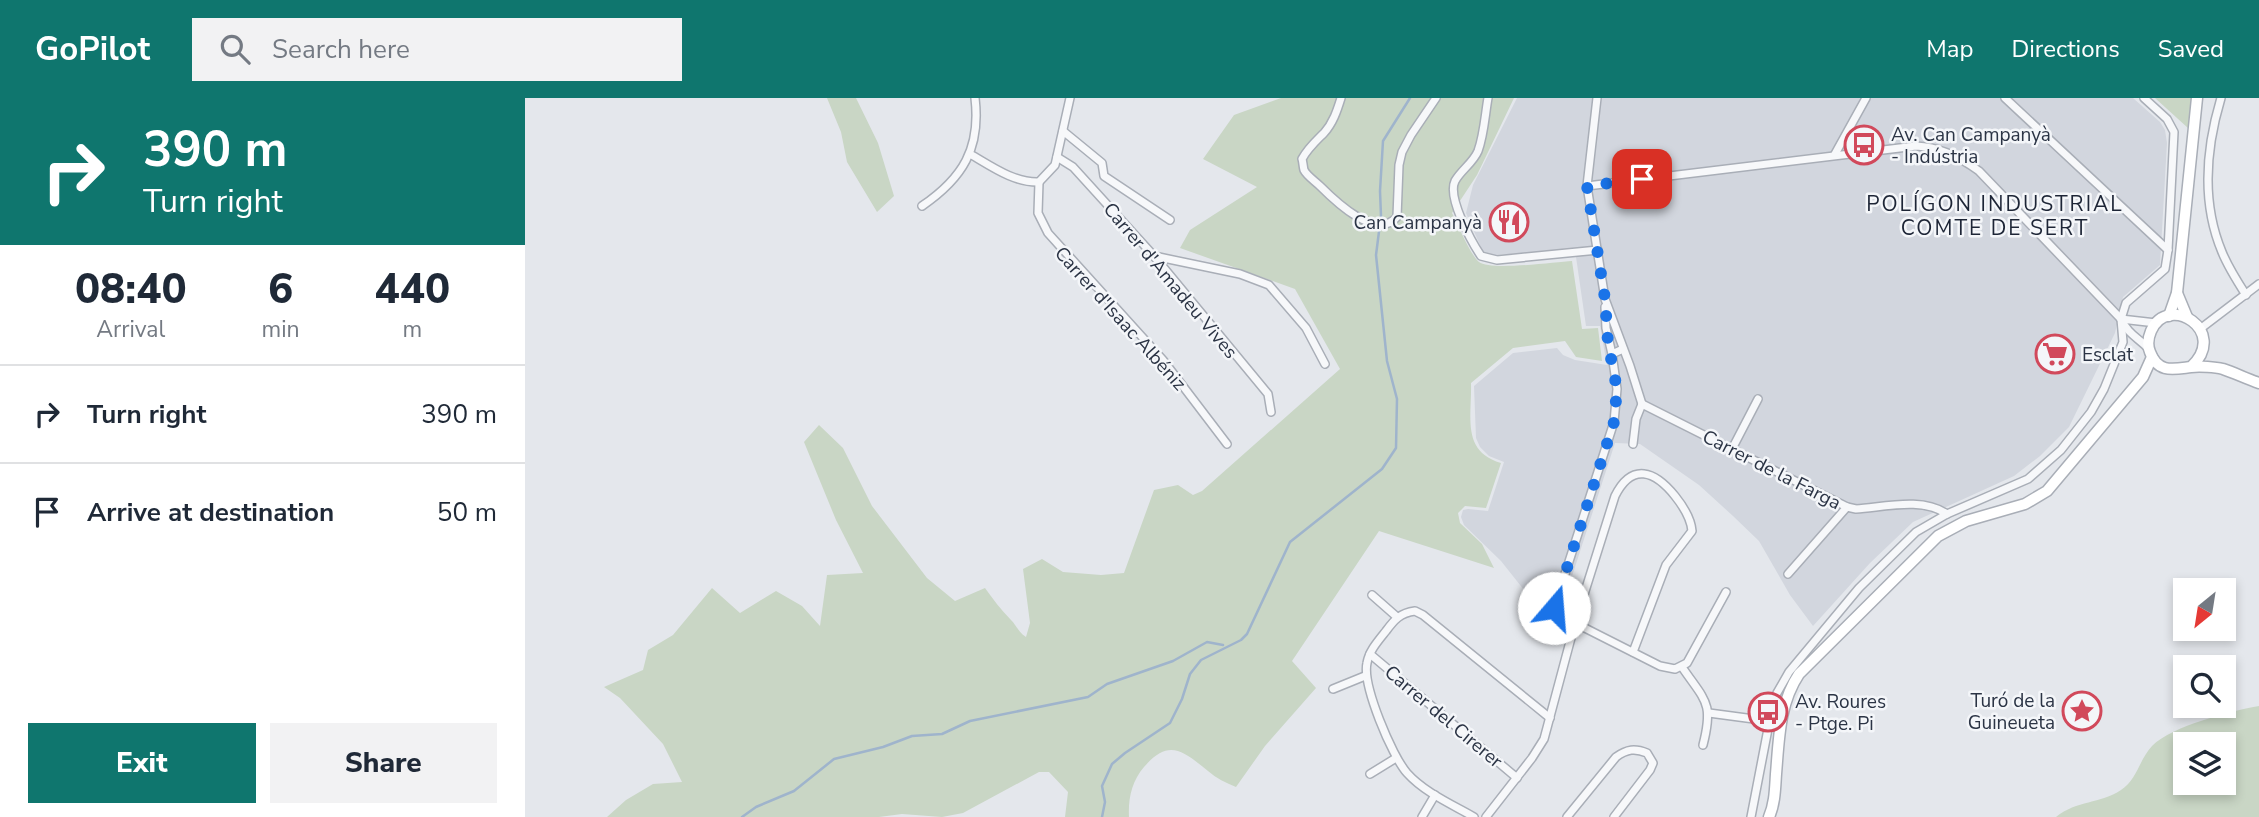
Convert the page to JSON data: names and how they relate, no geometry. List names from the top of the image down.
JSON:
{
  "streets": {
    "street": [
      "Carrer d'Amadeu Vives",
      "Carrer d'Isaac Albéniz",
      "Carrer de la Farga",
      "Carrer del Cirerer"
    ]
  },
  "districts": ["POLÍGON INDUSTRIAL COMTE DE SERT"],
  "places": {
    "bus stop": ["Av. Can Campanyà - Indústria", "Av. Roures - Ptge. Pi"],
    "restaurant": ["Can Campanyà"],
    "supermarket": ["Esclat"],
    "place": ["Turó de la Guineueta"]
  },
  "north": "bottom left",
  "page": {
    "header": "GoPilot",
    "search": "Search here",
    "nav": ["Map", "Directions", "Saved"],
    "turn": ["390 m", "Turn right"],
    "eta": [
      "08:40",
      "Arrival",
      "6",
      "min",
      "440",
      "m"
    ],
    "list": [
      {
        "name": "Turn right",
        "value": "390 m"
      },
      {
        "name": "Arrive at destination",
        "value": "50 m"
      }
    ],
    "buttons": ["Exit", "Share"]
  }
}
